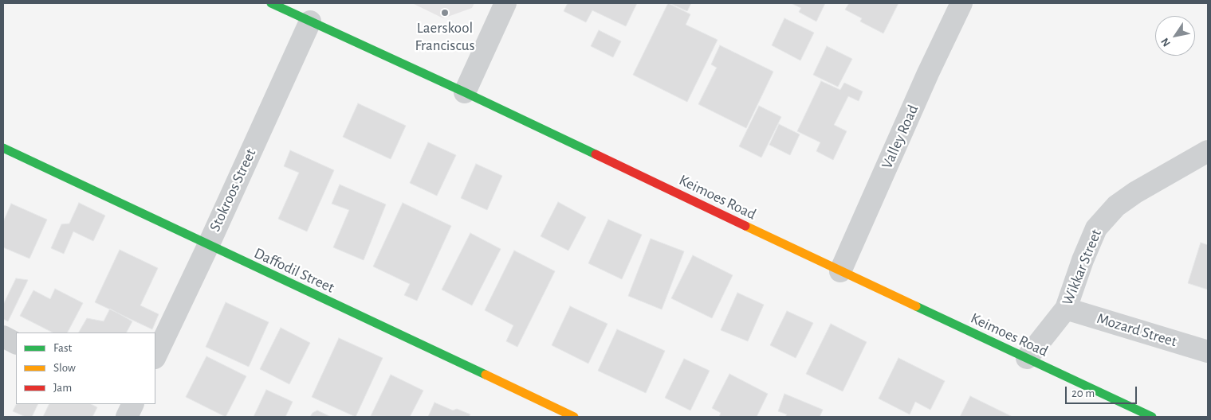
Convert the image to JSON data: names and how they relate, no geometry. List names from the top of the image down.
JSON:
{
  "streets": {
    "street": [
      "Valley Road",
      "Stokroos Street",
      "Keimoes Road",
      "Wikkar Street",
      "Daffodil Street",
      "Mozard Street"
    ]
  },
  "crossings": [
    ["Valley Road", "Keimoes Road"],
    ["Stokroos Street", "Keimoes Road"],
    ["Stokroos Street", "Daffodil Street"],
    ["Keimoes Road", "Wikkar Street"],
    ["Wikkar Street", "Mozard Street"]
  ],
  "places": ["Laerskool Franciscus"],
  "legend": ["Fast", "Slow", "Jam"],
  "scale_bar": "20 m",
  "north": "bottom left"
}
